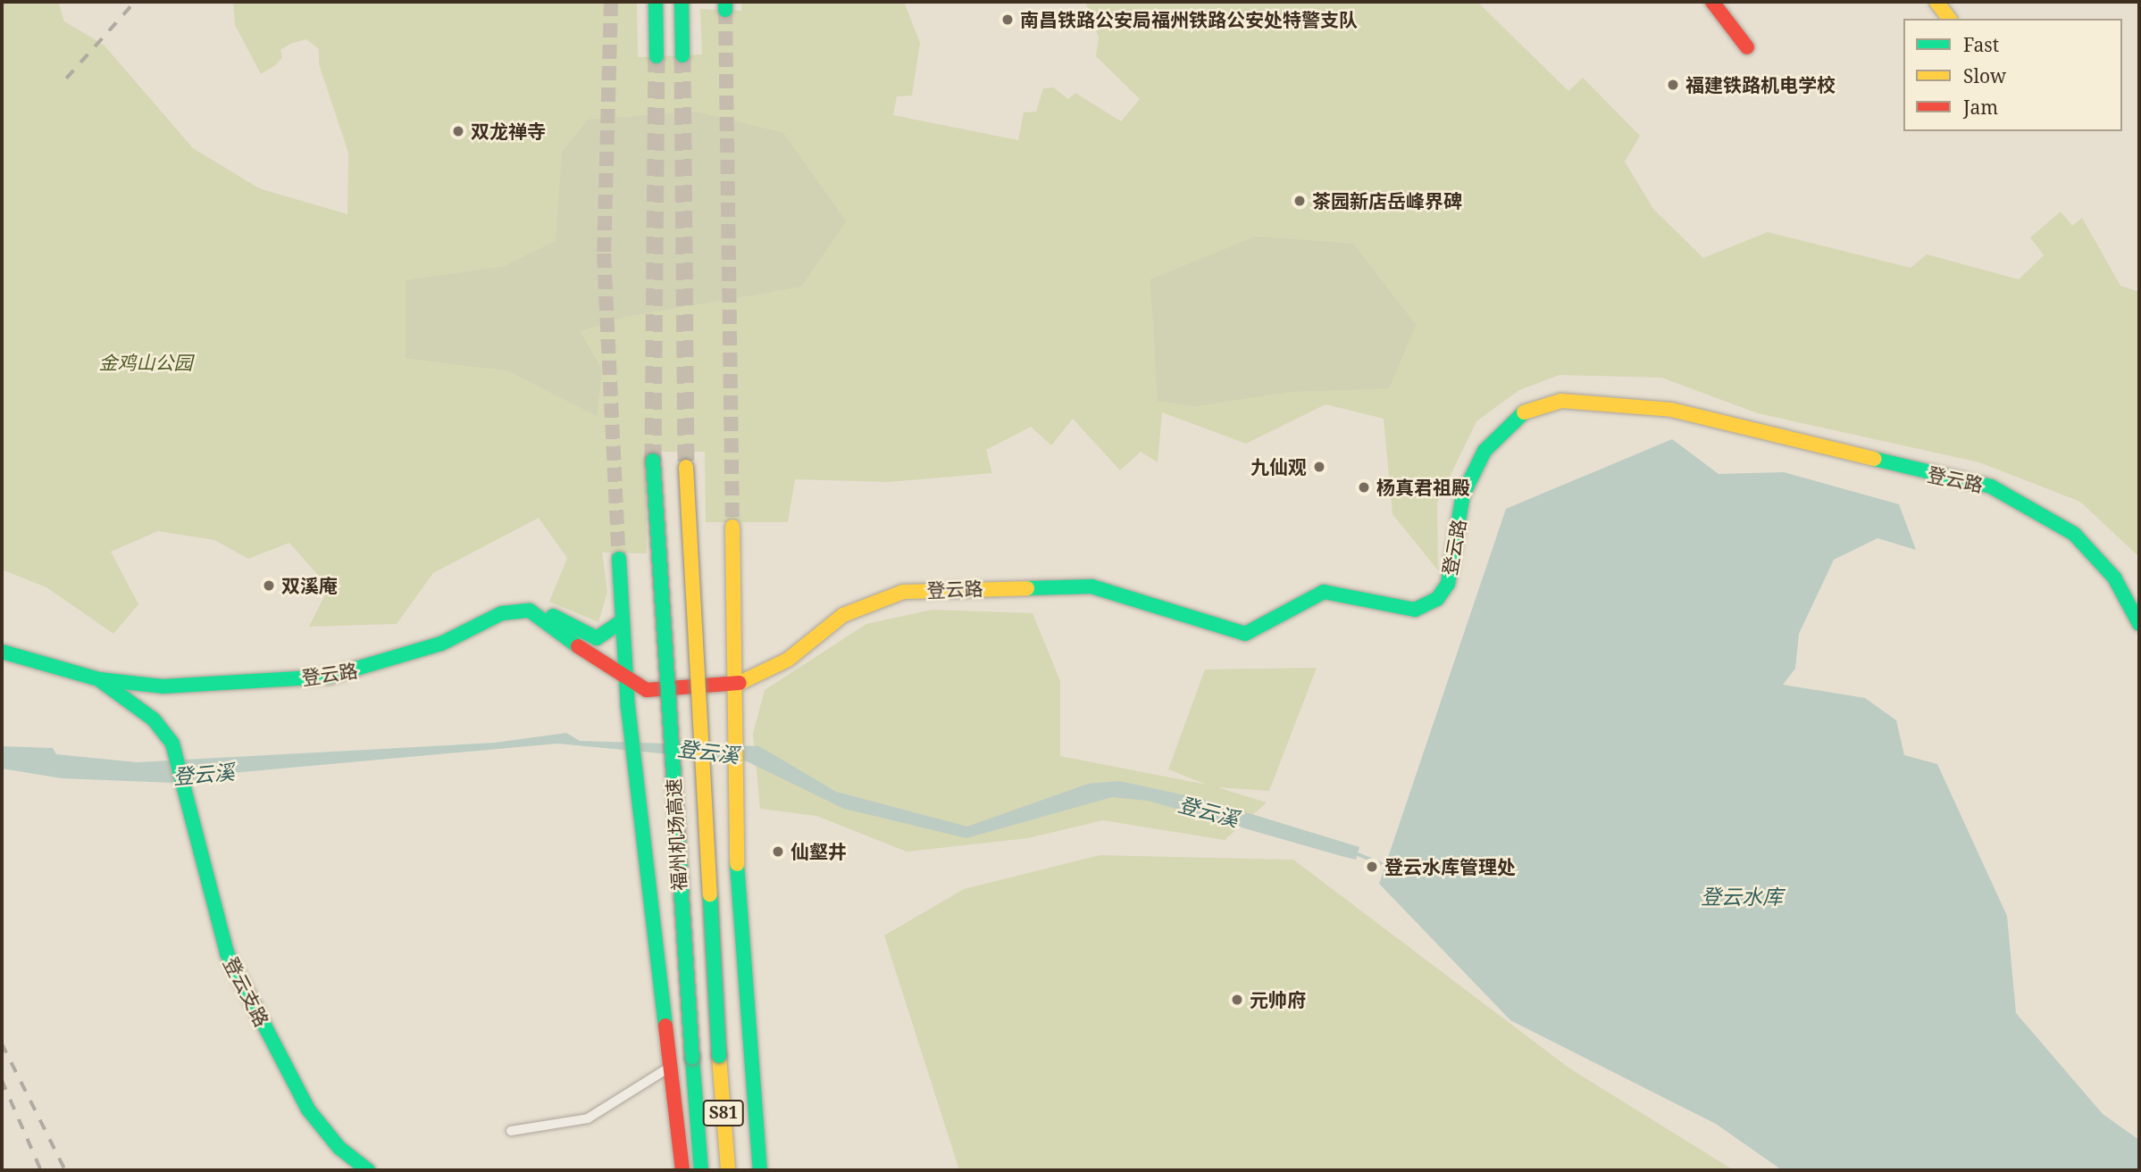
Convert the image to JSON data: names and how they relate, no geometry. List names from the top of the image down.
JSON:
{
  "streets": {
    "main road": [
      "登云路",
      "福州机场高速",
      "登云支路",
      "S81"
    ]
  },
  "crossings": [
    ["登云路", "登云支路"]
  ],
  "water": ["登云溪", "登云水库"],
  "parks": ["金鸡山公园"],
  "places": [
    "南昌铁路公安局福州铁路公安处特警支队",
    "福建铁路机电学校",
    "双龙禅寺",
    "茶园新店岳峰界碑",
    "九仙观",
    "杨真君祖殿",
    "双溪庵",
    "仙壑井",
    "登云水库管理处",
    "元帅府"
  ],
  "legend": ["Fast", "Slow", "Jam"]
}
